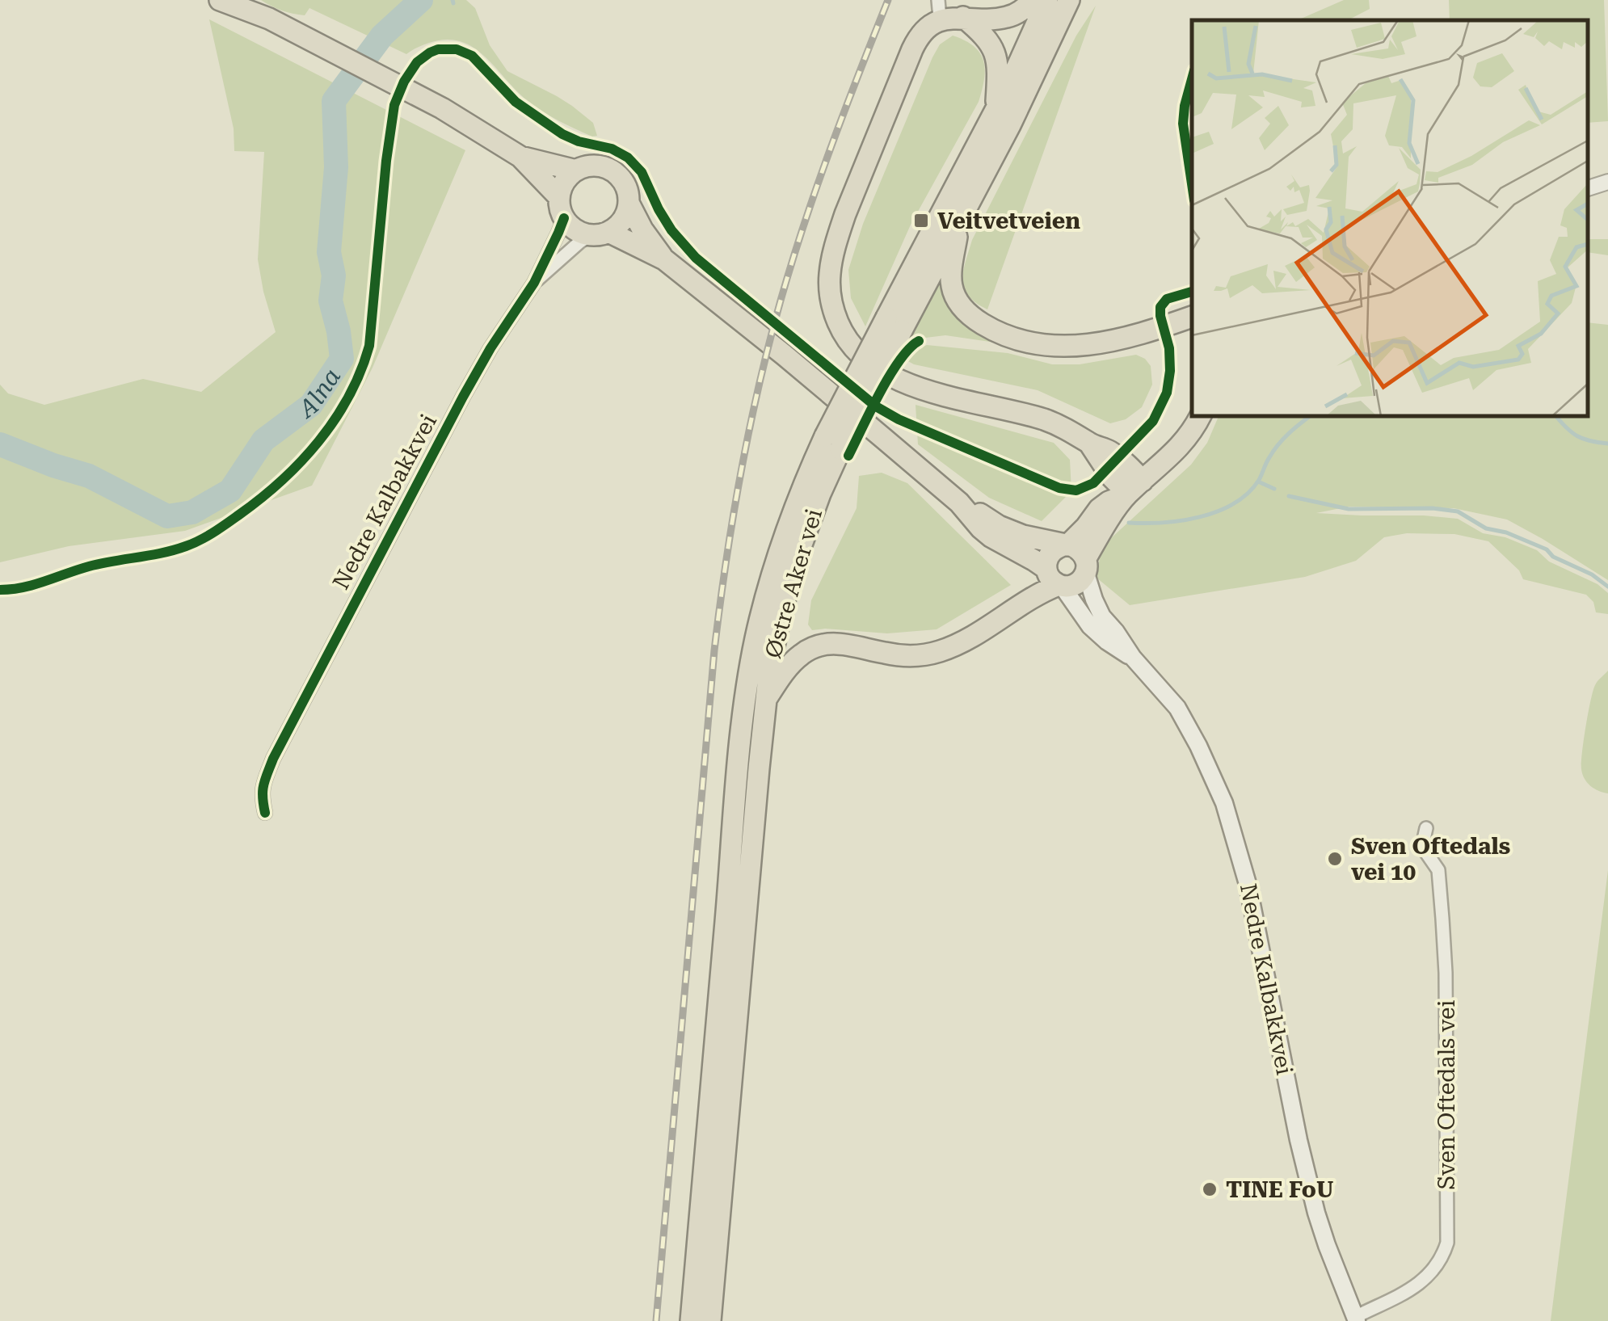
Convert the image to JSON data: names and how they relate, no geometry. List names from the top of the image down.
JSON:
{
  "streets": {
    "highway": ["Nedre Kalbakkvei", "Østre Aker vei"],
    "street": ["Sven Oftedals vei"]
  },
  "crossings": [
    ["Nedre Kalbakkvei", "Sven Oftedals vei"]
  ],
  "water": ["Alna"],
  "places": {
    "transit": ["Veitvetveien"],
    "other": ["Sven Oftedals vei 10", "TINE FoU"]
  }
}
